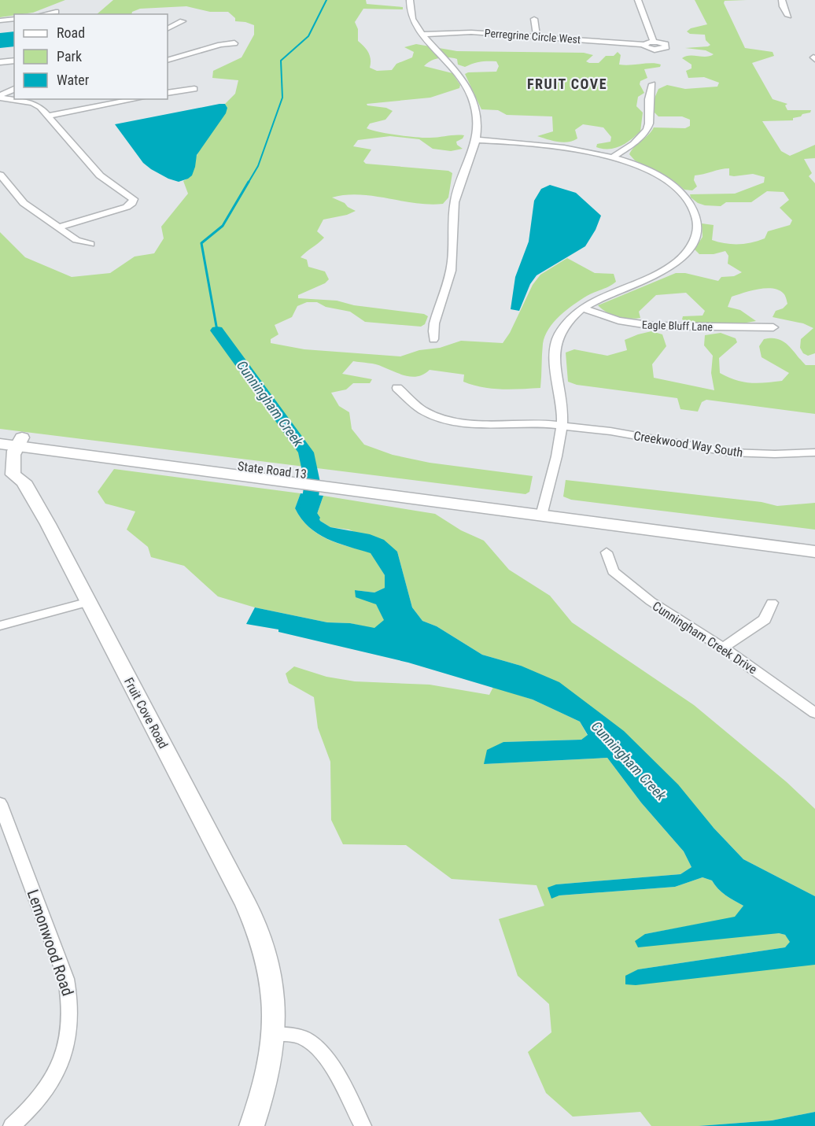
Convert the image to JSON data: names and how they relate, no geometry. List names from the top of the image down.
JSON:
{
  "streets": {
    "main road": ["State Road 13"],
    "street": [
      "Perregrine Circle West",
      "Eagle Bluff Lane",
      "Creekwood Way South",
      "Cunningham Creek Drive",
      "Fruit Cove Road",
      "Lemonwood Road"
    ]
  },
  "crossings": [
    ["State Road 13", "Fruit Cove Road"]
  ],
  "districts": ["FRUIT COVE"],
  "water": ["Cunningham Creek"],
  "legend": ["Road", "Park", "Water"]
}
